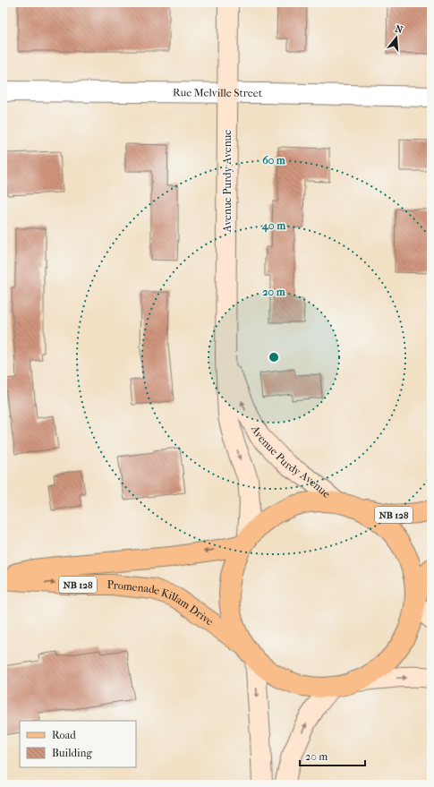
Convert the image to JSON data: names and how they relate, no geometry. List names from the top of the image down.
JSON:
{
  "streets": {
    "main road": ["NB 128", "Promenade Killam Drive"],
    "street": ["Rue Melville Street", "Avenue Purdy Avenue"]
  },
  "crossings": [
    ["Rue Melville Street", "Avenue Purdy Avenue"],
    ["Avenue Purdy Avenue", "NB 128"]
  ],
  "legend": ["Road", "Building"],
  "scale_bar": "20 m",
  "north": "top",
  "rings": ["60 m", "40 m", "20 m"]
}
